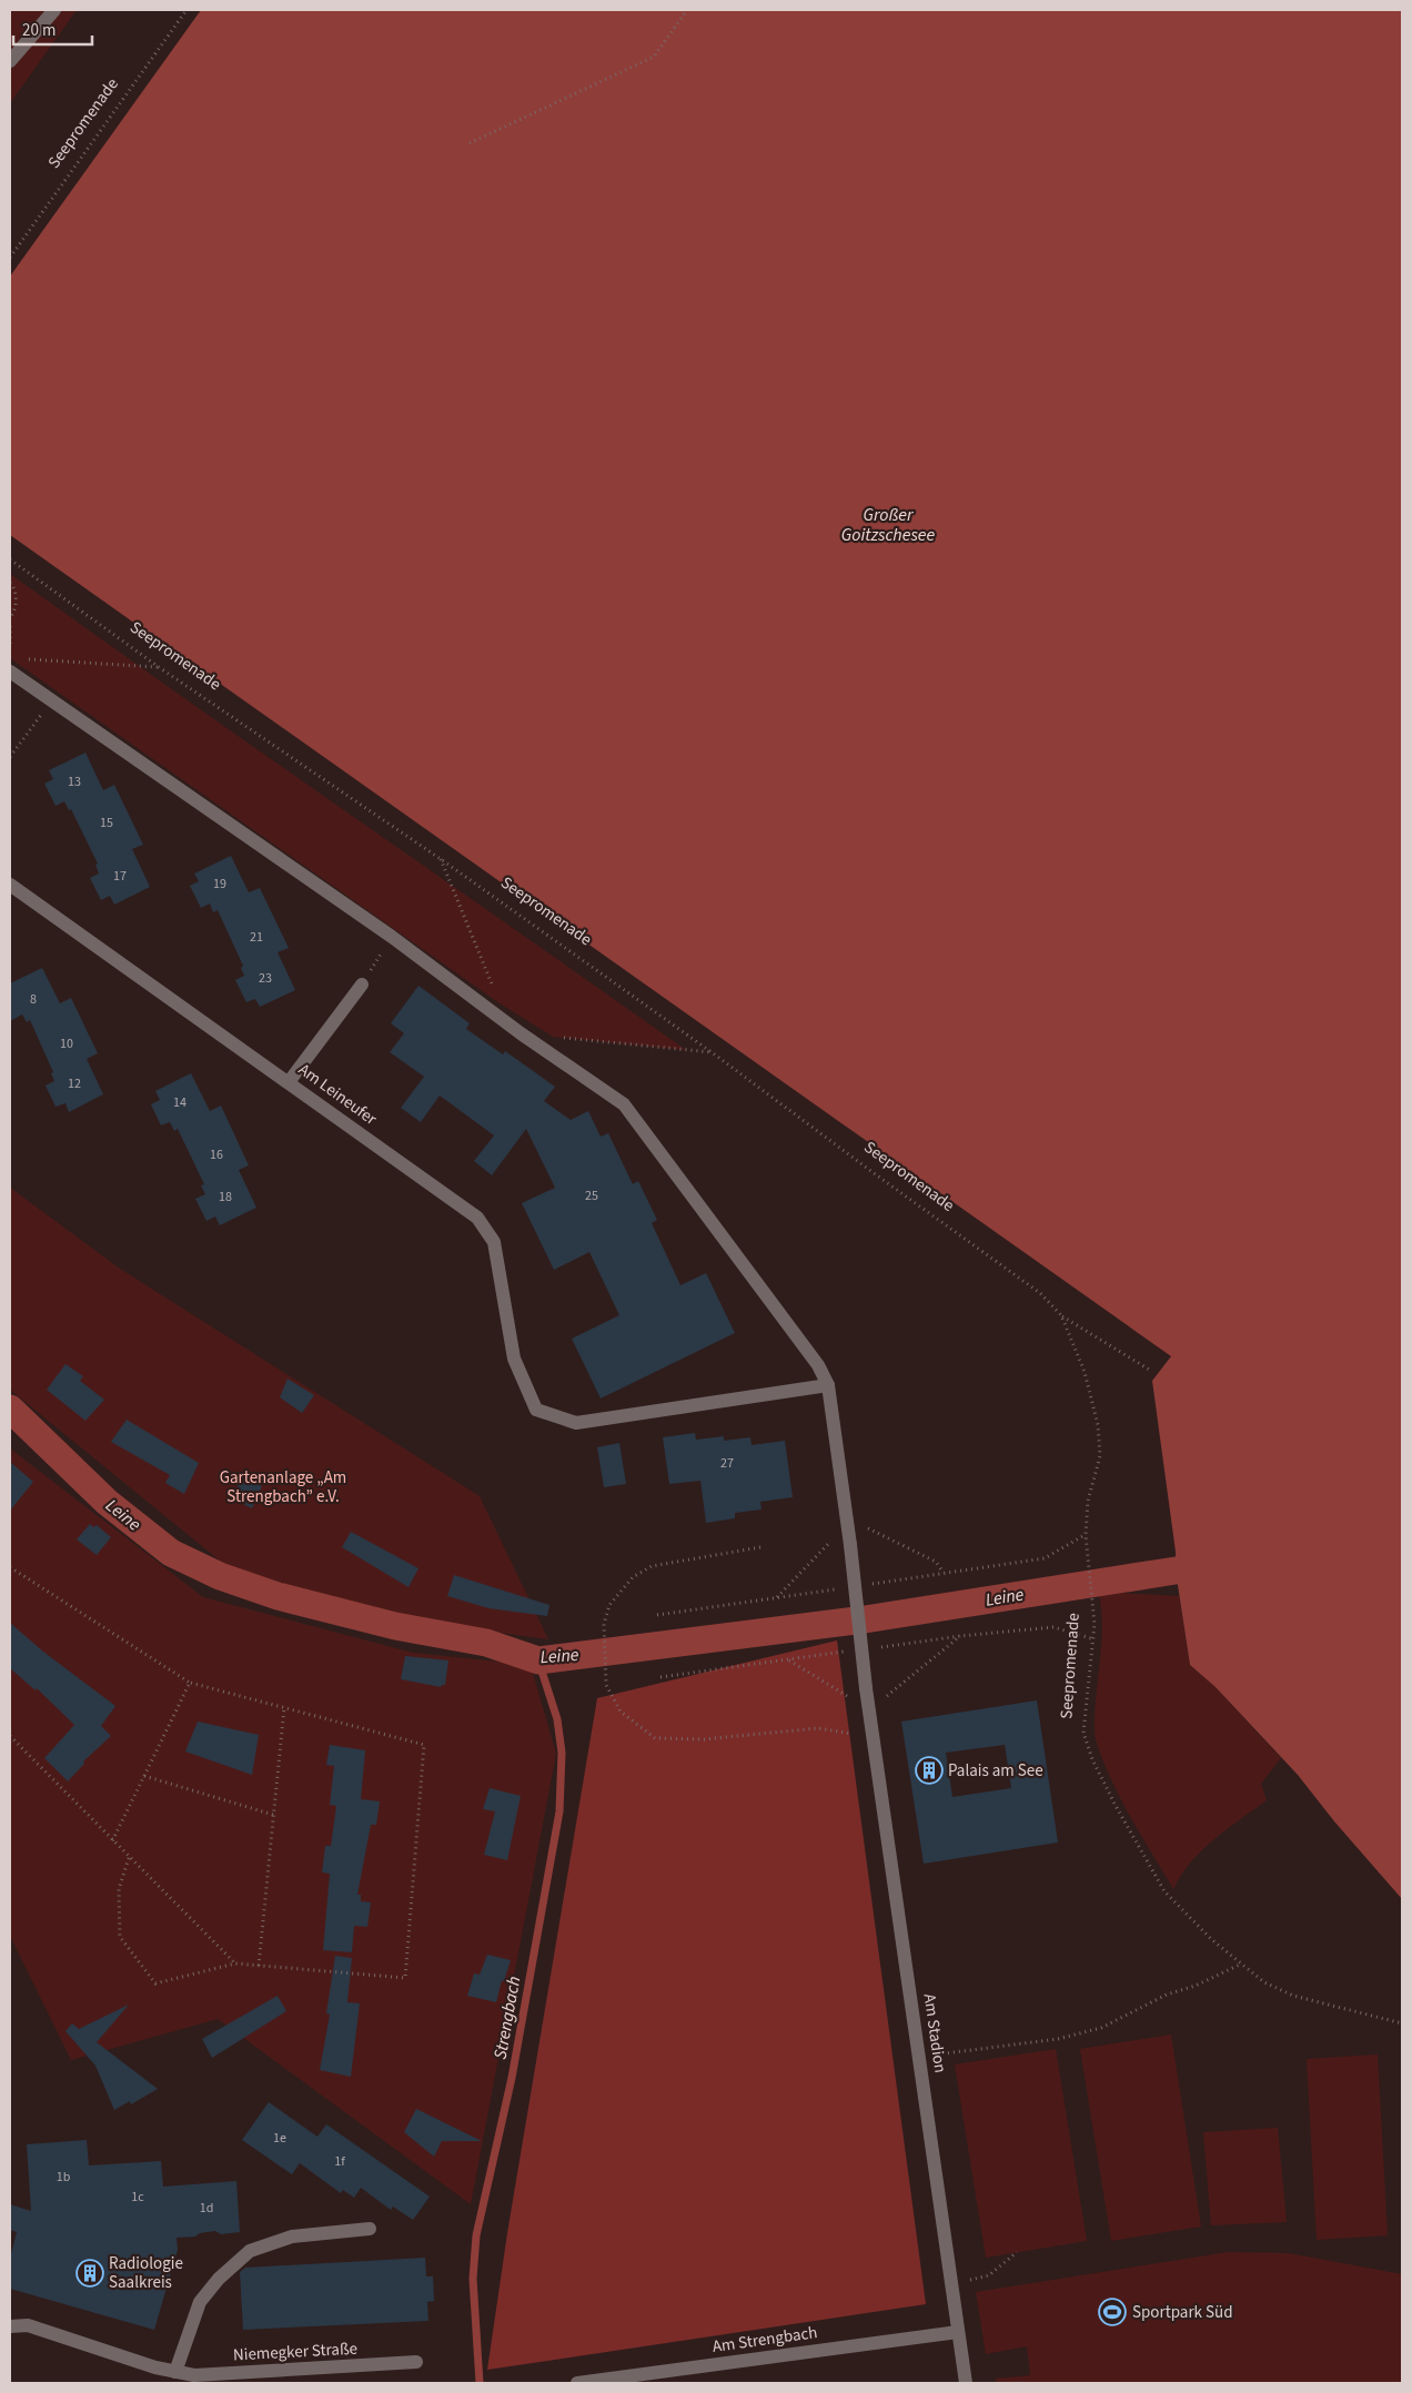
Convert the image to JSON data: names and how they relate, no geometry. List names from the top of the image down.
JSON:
{
  "streets": {
    "street": [
      "Am Leineufer",
      "Am Stadion",
      "Am Strengbach",
      "Niemegker Straße"
    ],
    "path": ["Seepromenade"]
  },
  "crossings": [
    ["Am Leineufer", "Am Stadion"],
    ["Am Stadion", "Am Strengbach"]
  ],
  "water": ["Großer Goitzschesee", "Leine", "Strengbach"],
  "parks": ["Gartenanlage „Am Strengbach” e.V."],
  "places": {
    "building": ["Palais am See", "Radiologie Saalkreis"],
    "sports": ["Sportpark Süd"]
  },
  "house_numbers": [
    "13",
    "15",
    "17",
    "19",
    "21",
    "23",
    "8",
    "10",
    "12",
    "14",
    "16",
    "25",
    "18",
    "27",
    "1e",
    "1f",
    "1b",
    "1c",
    "1d"
  ],
  "scale_bar": "20 m"
}
